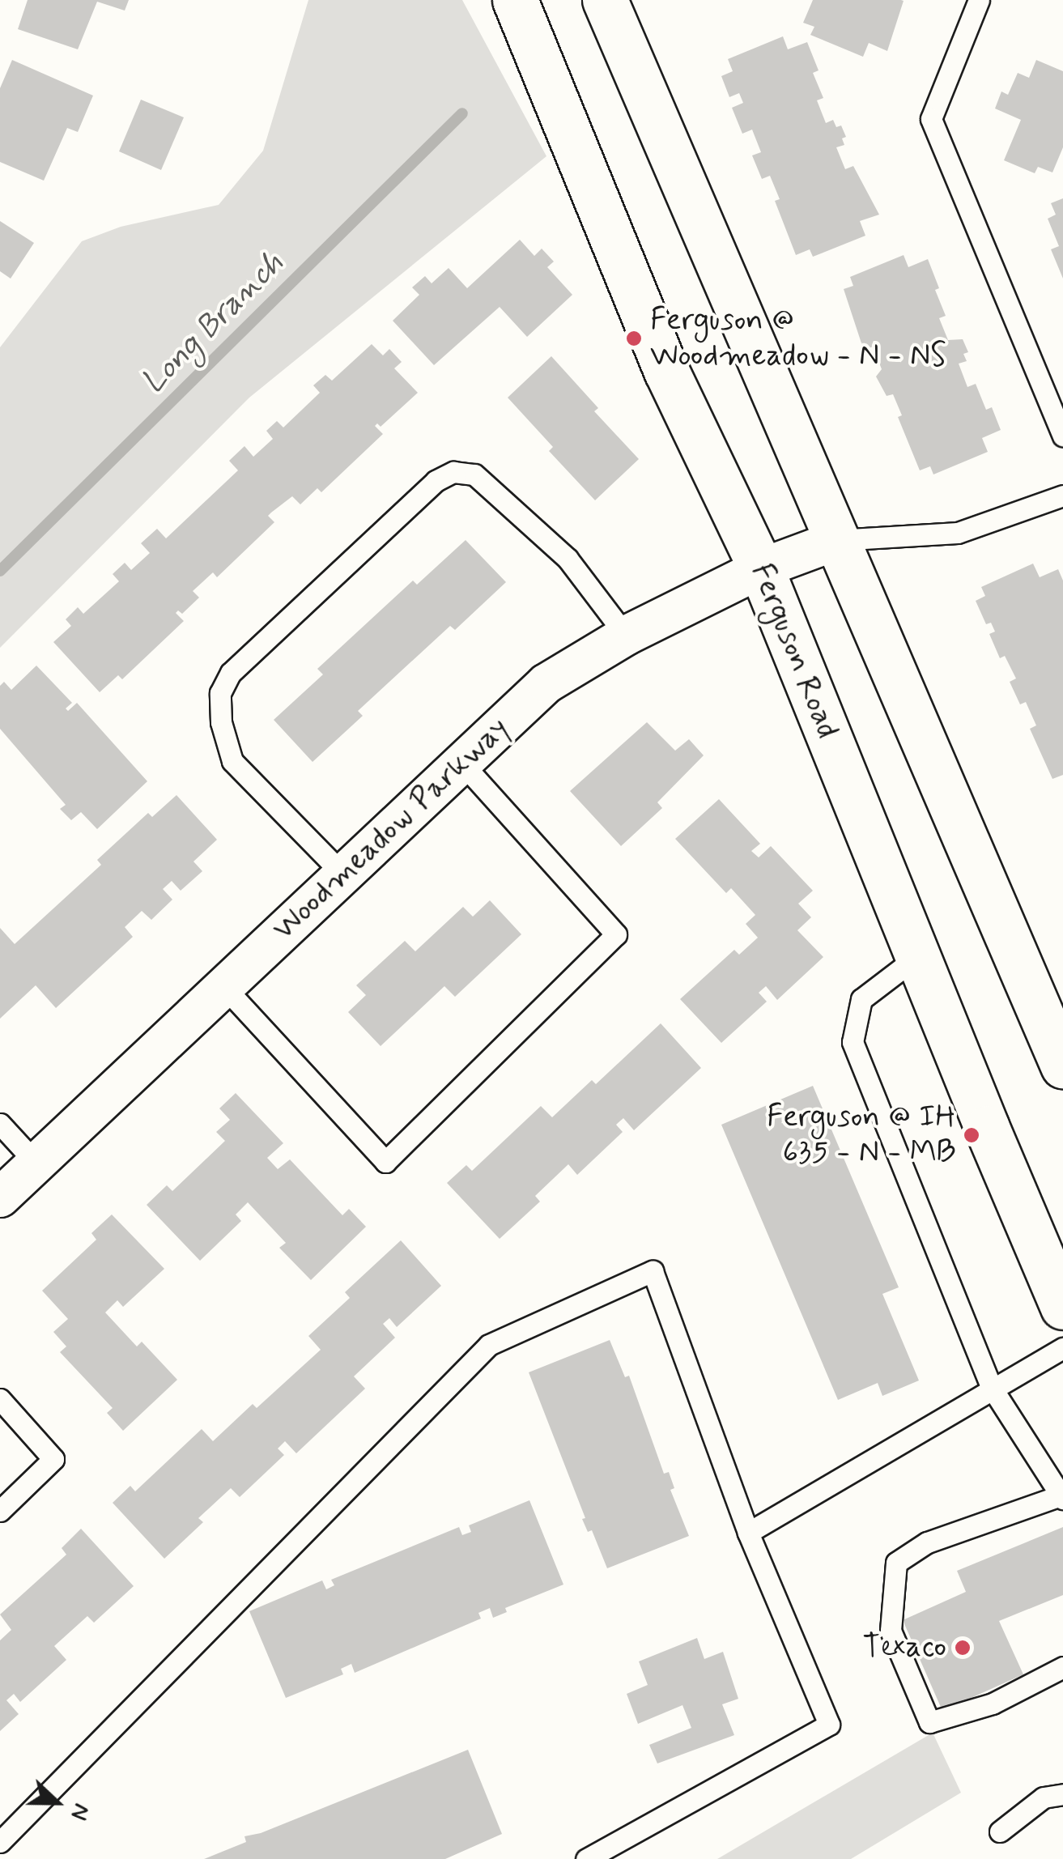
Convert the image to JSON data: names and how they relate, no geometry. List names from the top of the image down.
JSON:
{
  "streets": {
    "main road": ["Ferguson Road"],
    "street": ["Woodmeadow Parkway"]
  },
  "crossings": [
    ["Ferguson Road", "Woodmeadow Parkway"]
  ],
  "water": ["Long Branch"],
  "places": ["Ferguson @ Woodmeadow - N - NS", "Ferguson @ IH 635 - N - MB", "Texaco"],
  "north": "right"
}
